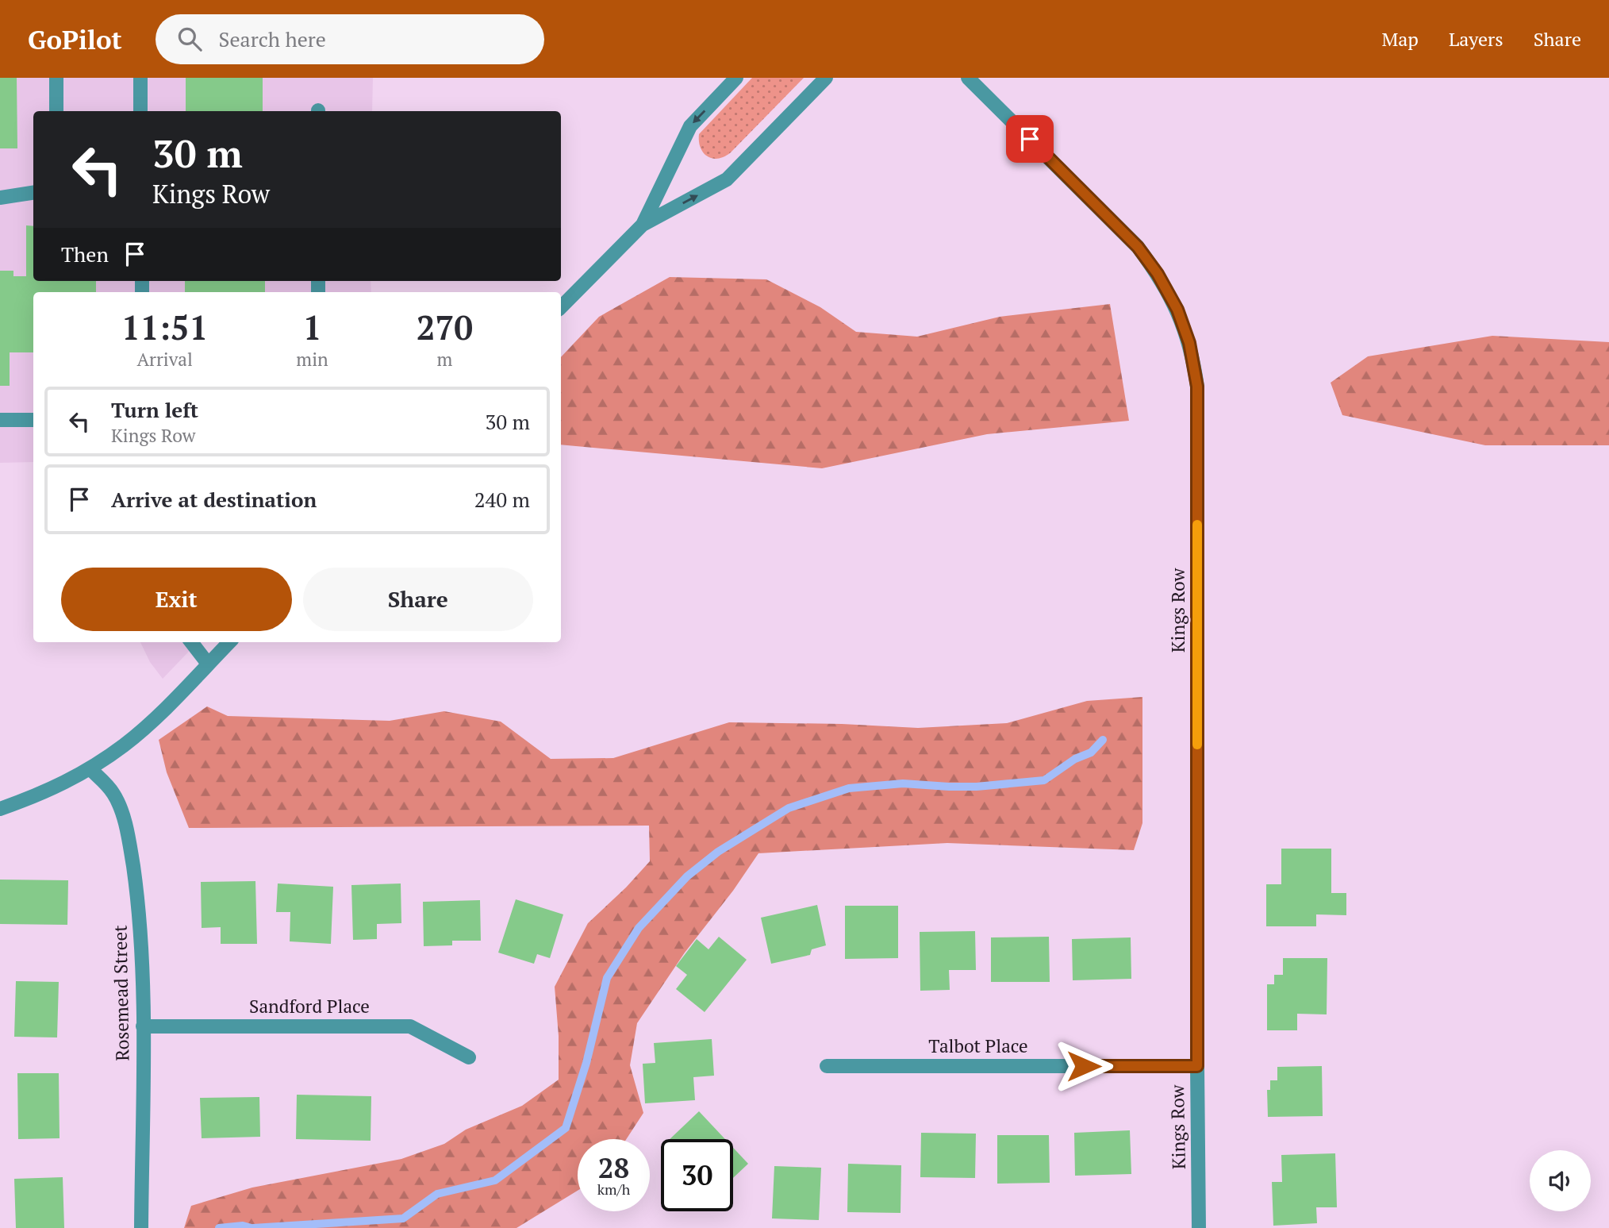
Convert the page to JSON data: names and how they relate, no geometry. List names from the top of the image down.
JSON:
{
  "streets": {
    "street": [
      "Kings Row",
      "Rosemead Street",
      "Sandford Place",
      "Talbot Place"
    ]
  },
  "crossings": [
    ["Kings Row", "Talbot Place"],
    ["Rosemead Street", "Sandford Place"]
  ],
  "page": {
    "header": "GoPilot",
    "search": "Search here",
    "nav": ["Map", "Layers", "Share"],
    "turn": ["30 m", "Kings Row"],
    "then": "Then",
    "eta": [
      "11:51",
      "Arrival",
      "1",
      "min",
      "270",
      "m"
    ],
    "list": [
      {
        "name": "Turn left",
        "note": "Kings Row",
        "value": "30 m"
      },
      {
        "name": "Arrive at destination",
        "value": "240 m"
      }
    ],
    "buttons": ["Exit", "Share"],
    "speed": "28 km/h",
    "limit": "30"
  }
}
